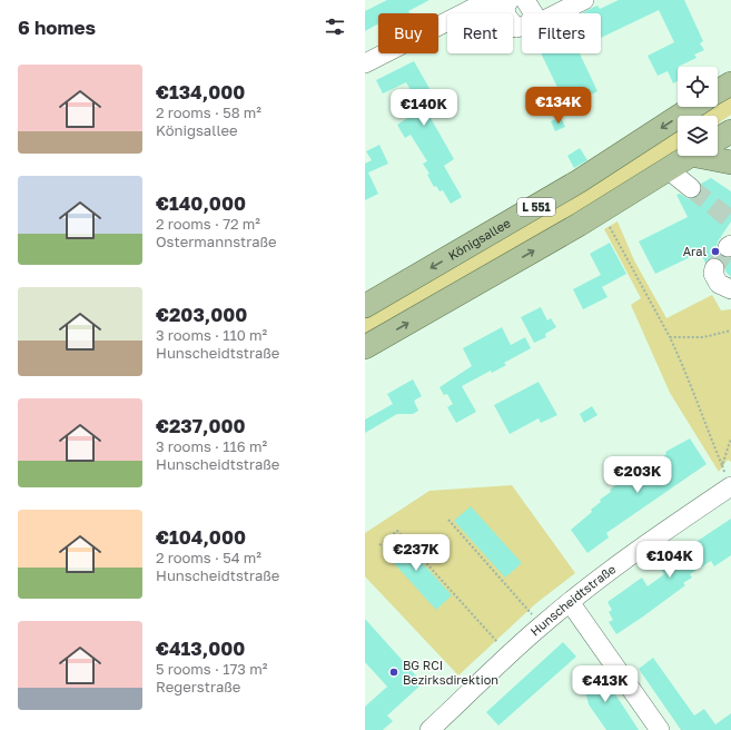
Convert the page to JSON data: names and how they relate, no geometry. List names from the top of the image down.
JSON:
{
  "streets": {
    "main road": ["L 551", "Königsallee"],
    "street": ["Hunscheidtstraße"]
  },
  "places": ["Aral", "BG RCI Bezirksdirektion"],
  "page": {
    "heading": "6 homes",
    "chip": ["Buy", "Rent", "Filters"],
    "list": [
      {
        "name": "€134,000",
        "note": "2 rooms · 58 m² · Königsallee"
      },
      {
        "name": "€140,000",
        "note": "2 rooms · 72 m² · Ostermannstraße"
      },
      {
        "name": "€203,000",
        "note": "3 rooms · 110 m² · Hunscheidtstraße"
      },
      {
        "name": "€237,000",
        "note": "3 rooms · 116 m² · Hunscheidtstraße"
      },
      {
        "name": "€104,000",
        "note": "2 rooms · 54 m² · Hunscheidtstraße"
      },
      {
        "name": "€413,000",
        "note": "5 rooms · 173 m² · Regerstraße"
      }
    ],
    "price": [
      "€134K",
      "€140K",
      "€203K",
      "€237K",
      "€104K",
      "€413K"
    ]
  }
}
